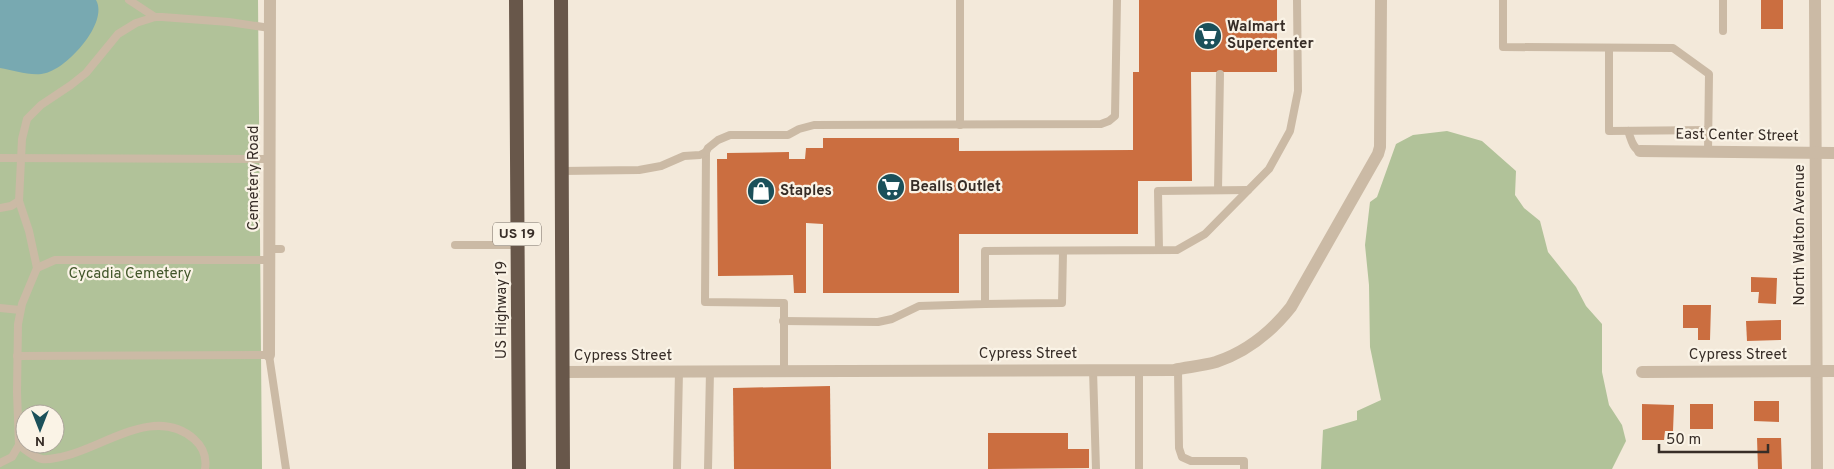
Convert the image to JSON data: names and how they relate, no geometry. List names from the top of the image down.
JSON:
{
  "streets": {
    "highway": ["US 19", "US Highway 19"],
    "street": [
      "East Center Street",
      "Cemetery Road",
      "North Walton Avenue",
      "Cypress Street"
    ]
  },
  "crossings": [
    ["East Center Street", "North Walton Avenue"],
    ["US 19", "Cypress Street"],
    ["North Walton Avenue", "Cypress Street"]
  ],
  "parks": ["Cycadia Cemetery"],
  "places": {
    "supermarket": ["Walmart Supercenter", "Bealls Outlet"],
    "shop": ["Staples"]
  },
  "scale_bar": "50 m",
  "north": "bottom"
}
